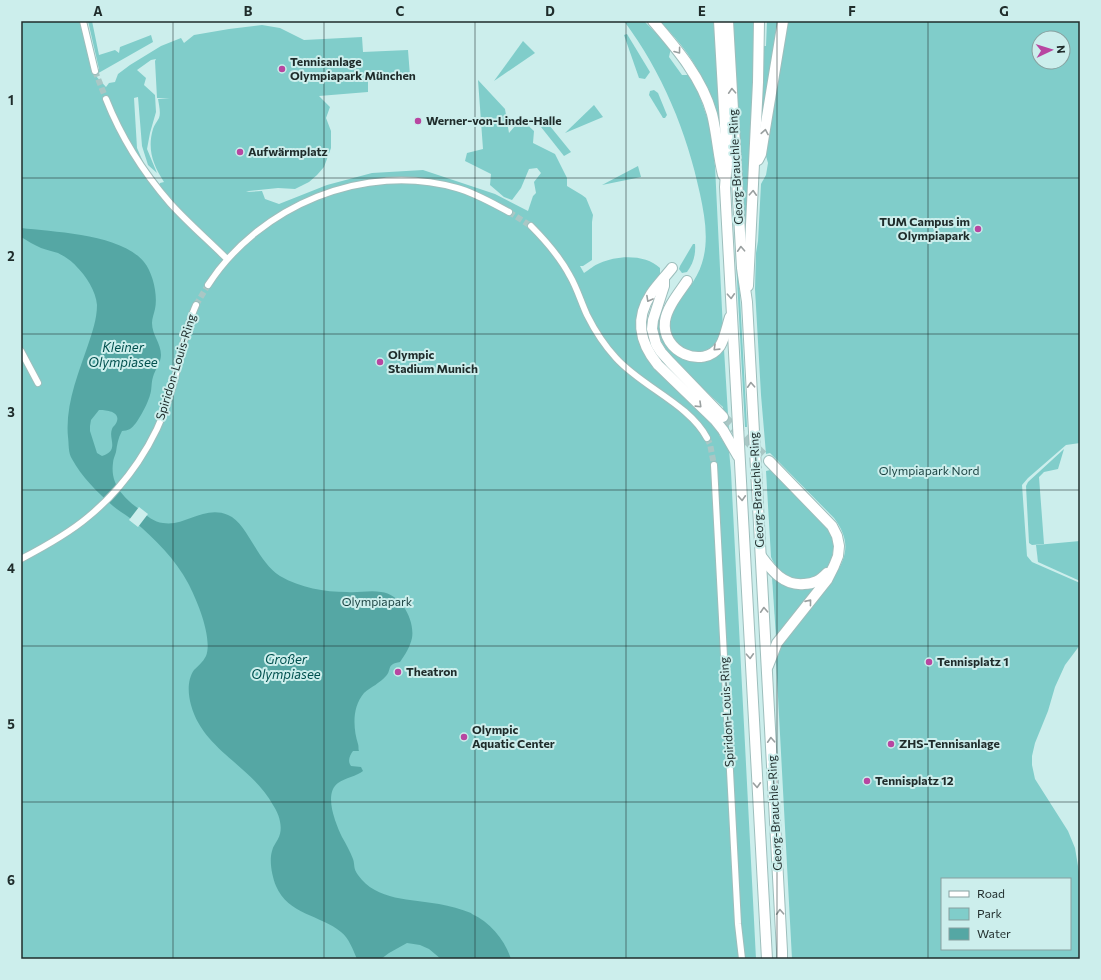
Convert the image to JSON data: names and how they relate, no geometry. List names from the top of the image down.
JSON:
{
  "streets": {
    "highway": ["Georg-Brauchle-Ring"],
    "street": ["Spiridon-Louis-Ring"]
  },
  "water": ["Kleiner Olympiasee", "Großer Olympiasee"],
  "parks": ["Olympiapark Nord", "Olympiapark"],
  "places": [
    "Tennisanlage Olympiapark München",
    "Werner-von-Linde-Halle",
    "Aufwärmplatz",
    "TUM Campus im Olympiapark",
    "Olympic Stadium Munich",
    "Tennisplatz 1",
    "Theatron",
    "Olympic Aquatic Center",
    "ZHS-Tennisanlage",
    "Tennisplatz 12"
  ],
  "legend": ["Road", "Park", "Water"],
  "north": "right",
  "grid": {
    "columns": [
      "A",
      "B",
      "C",
      "D",
      "E",
      "F",
      "G"
    ],
    "rows": [
      "1",
      "2",
      "3",
      "4",
      "5",
      "6"
    ]
  }
}
